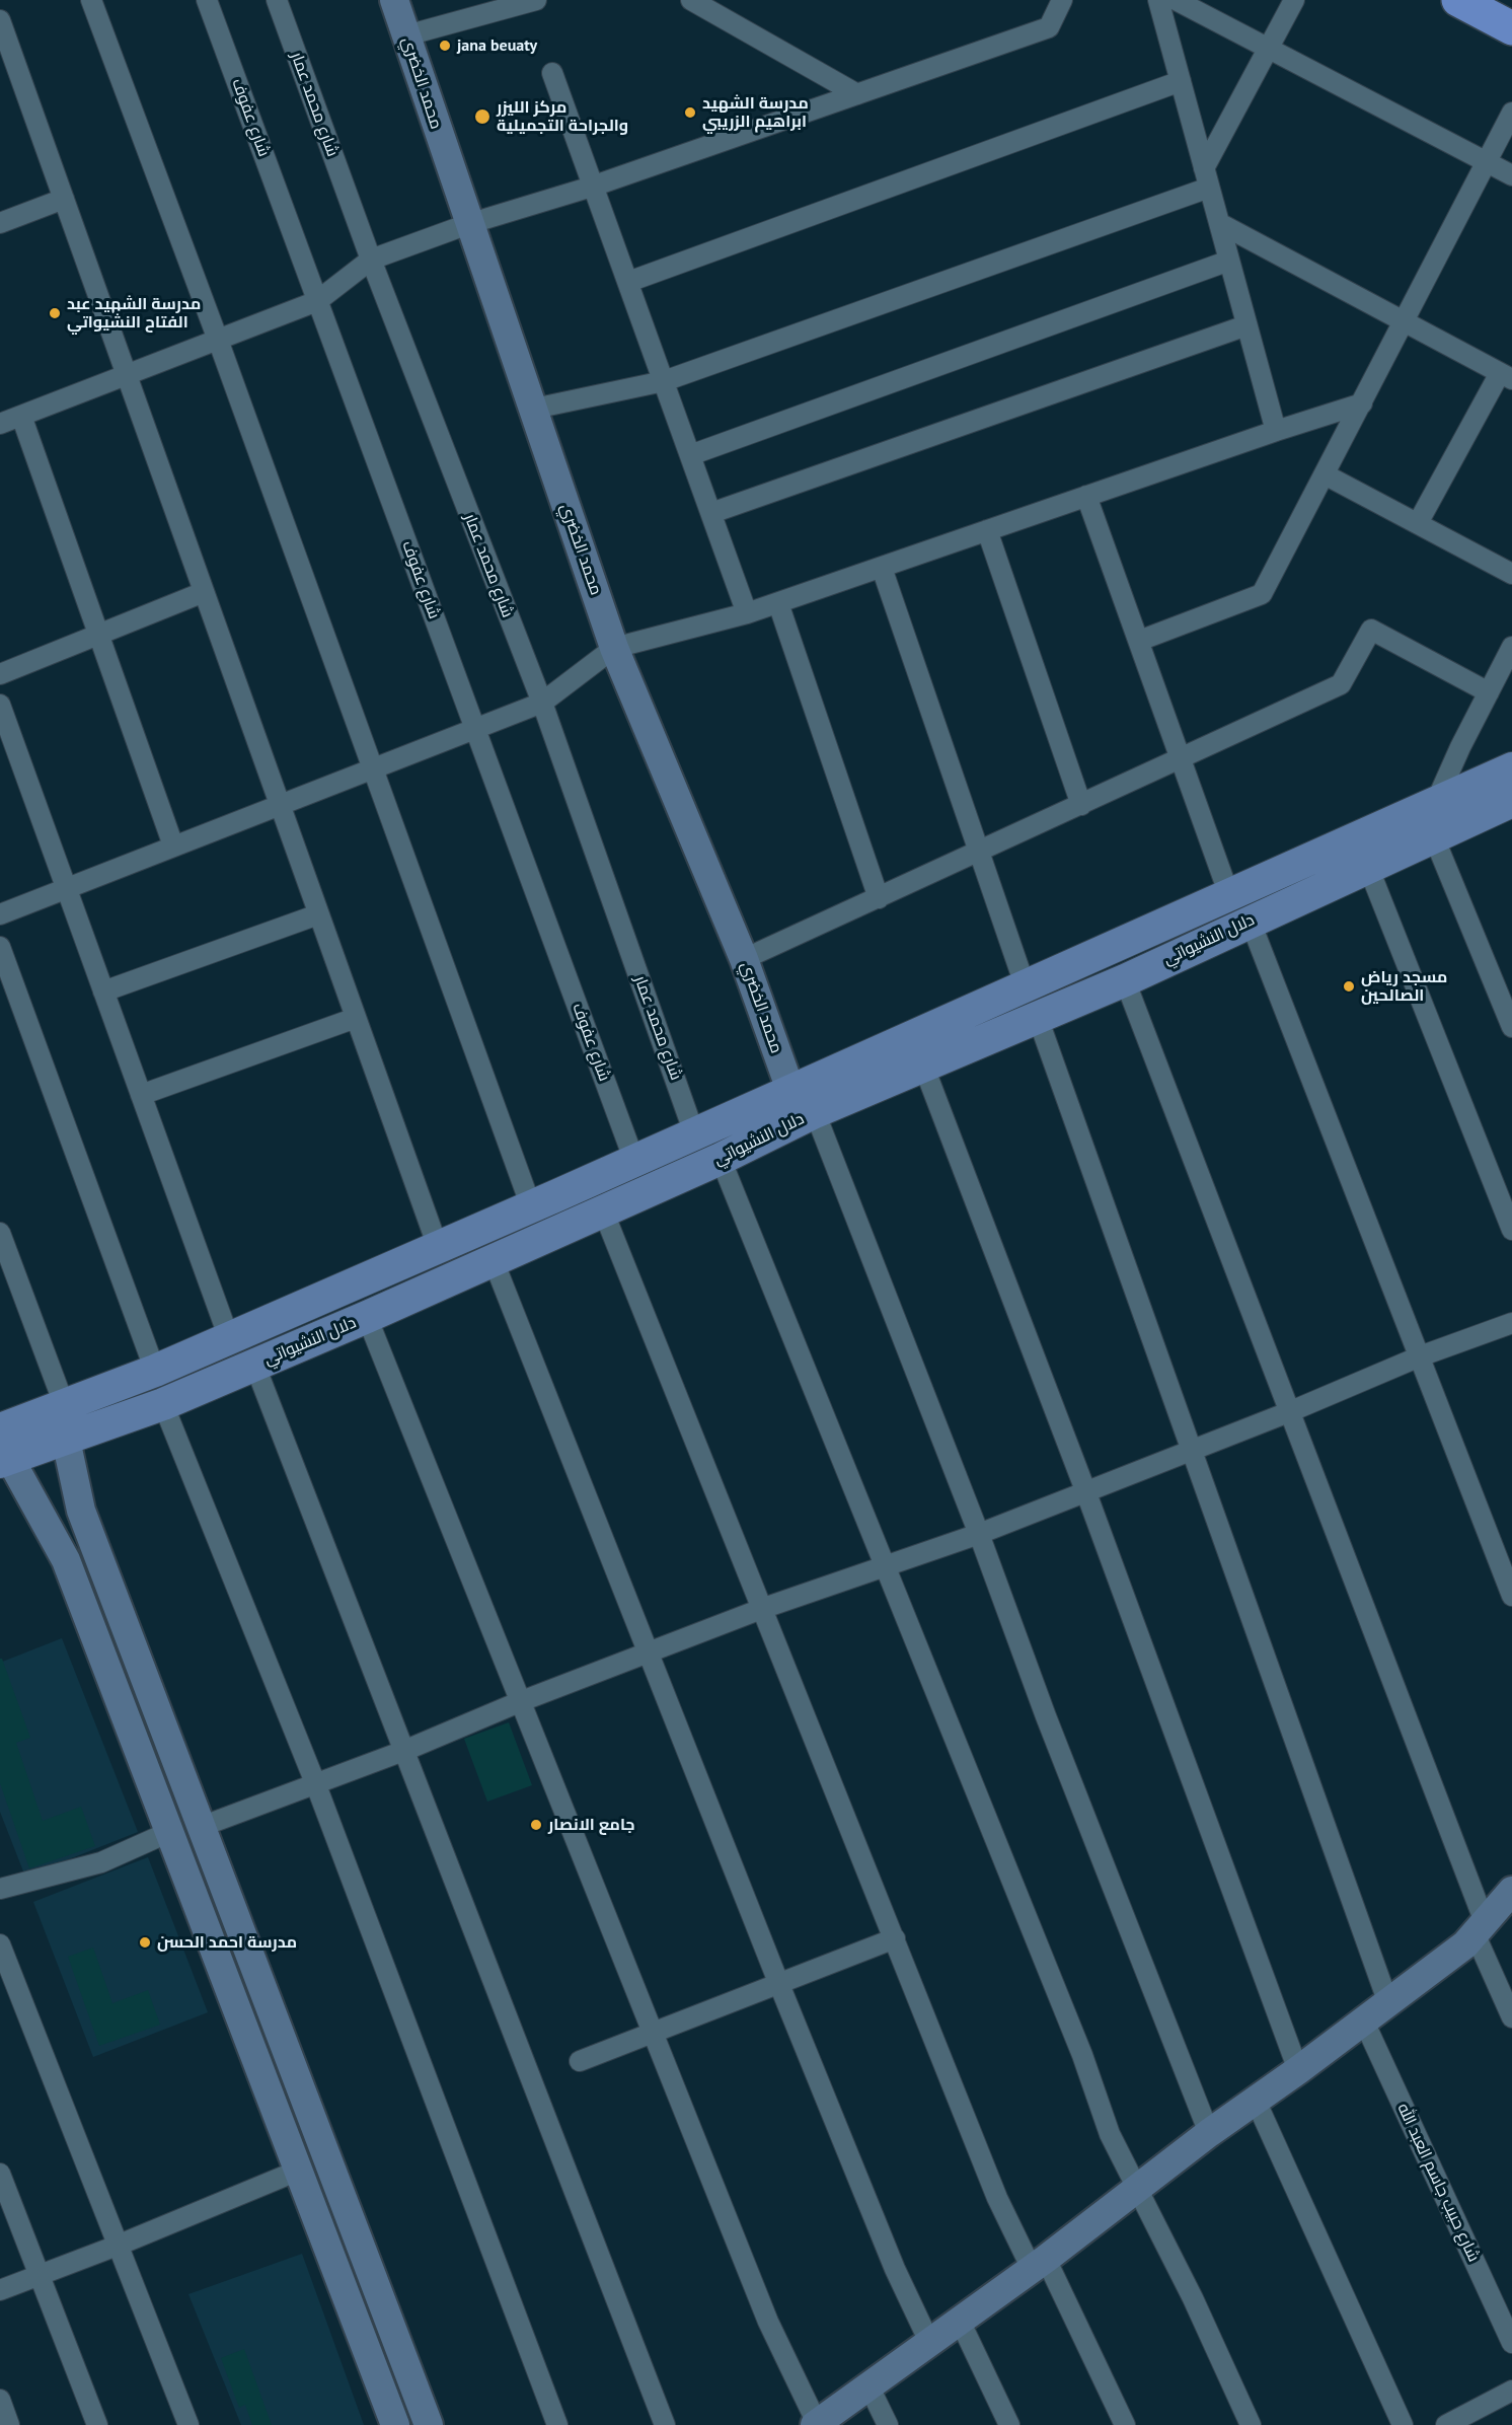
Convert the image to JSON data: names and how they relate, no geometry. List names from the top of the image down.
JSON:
{
  "streets": {
    "main road": ["دلال النشيواتي"],
    "street": [
      "محمد الخضري",
      "شارع محمد عمار",
      "شارع عفوف",
      "شارع حبيب جاسم العبد الله"
    ]
  },
  "crossings": [
    ["محمد الخضري", "دلال النشيواتي"],
    ["شارع محمد عمار", "دلال النشيواتي"],
    ["شارع عفوف", "دلال النشيواتي"]
  ],
  "places": [
    "jana beuaty",
    "مدرسة الشهيد ابراهيم الزريبي",
    "مركز الليزر والجراحة التجميلية",
    "مدرسة الشهيد عبد الفتاح النشيواتي",
    "مسجد رياض الصالحين",
    "جامع الانصار",
    "مدرسة احمد الحسن"
  ]
}
